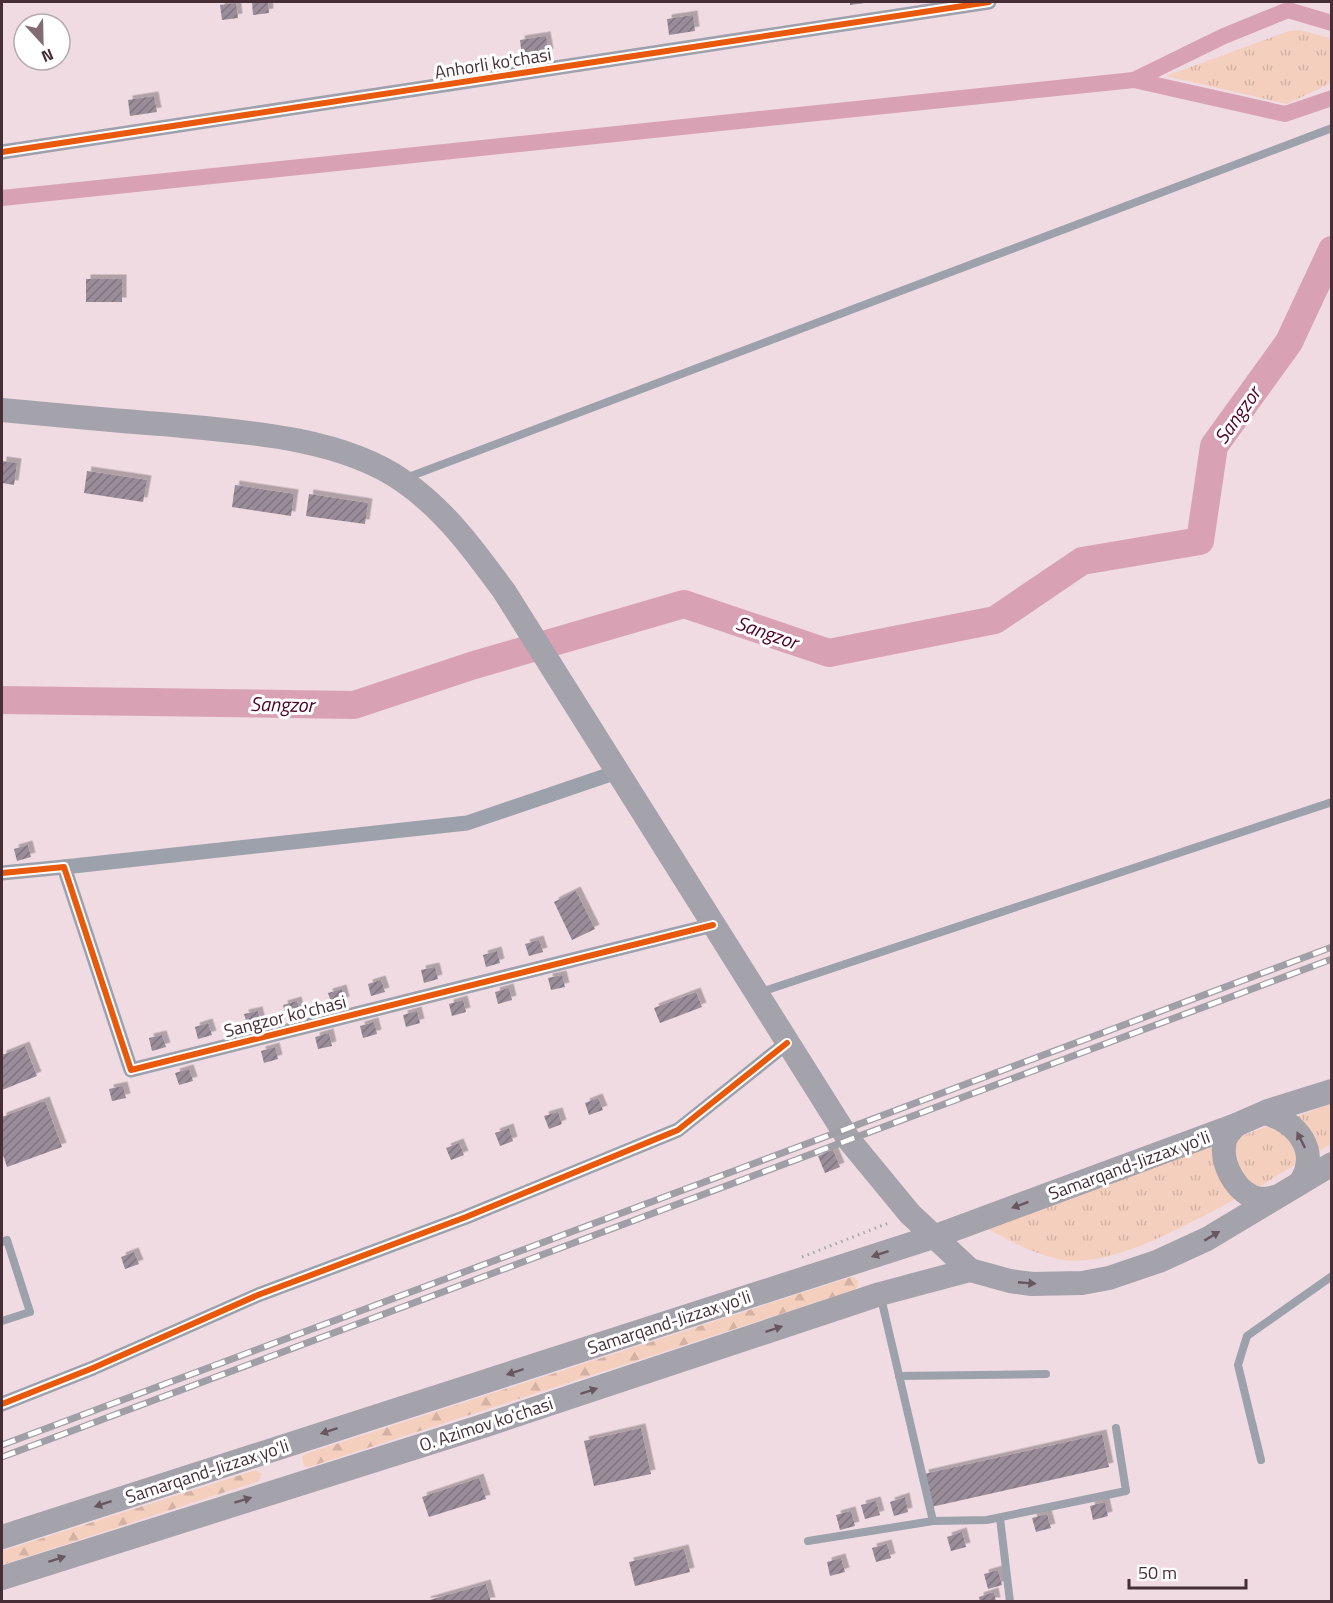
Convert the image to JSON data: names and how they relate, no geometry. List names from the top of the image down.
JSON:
{
  "streets": {
    "main road": ["Samarqand-Jizzax yo'li", "O. Azimov ko'chasi"],
    "street": ["Anhorli ko'chasi", "Sangzor ko'chasi"]
  },
  "one_way": ["Samarqand-Jizzax yo'li", "O. Azimov ko'chasi"],
  "water": ["Sangzor"],
  "scale_bar": "50 m",
  "north": "bottom"
}
